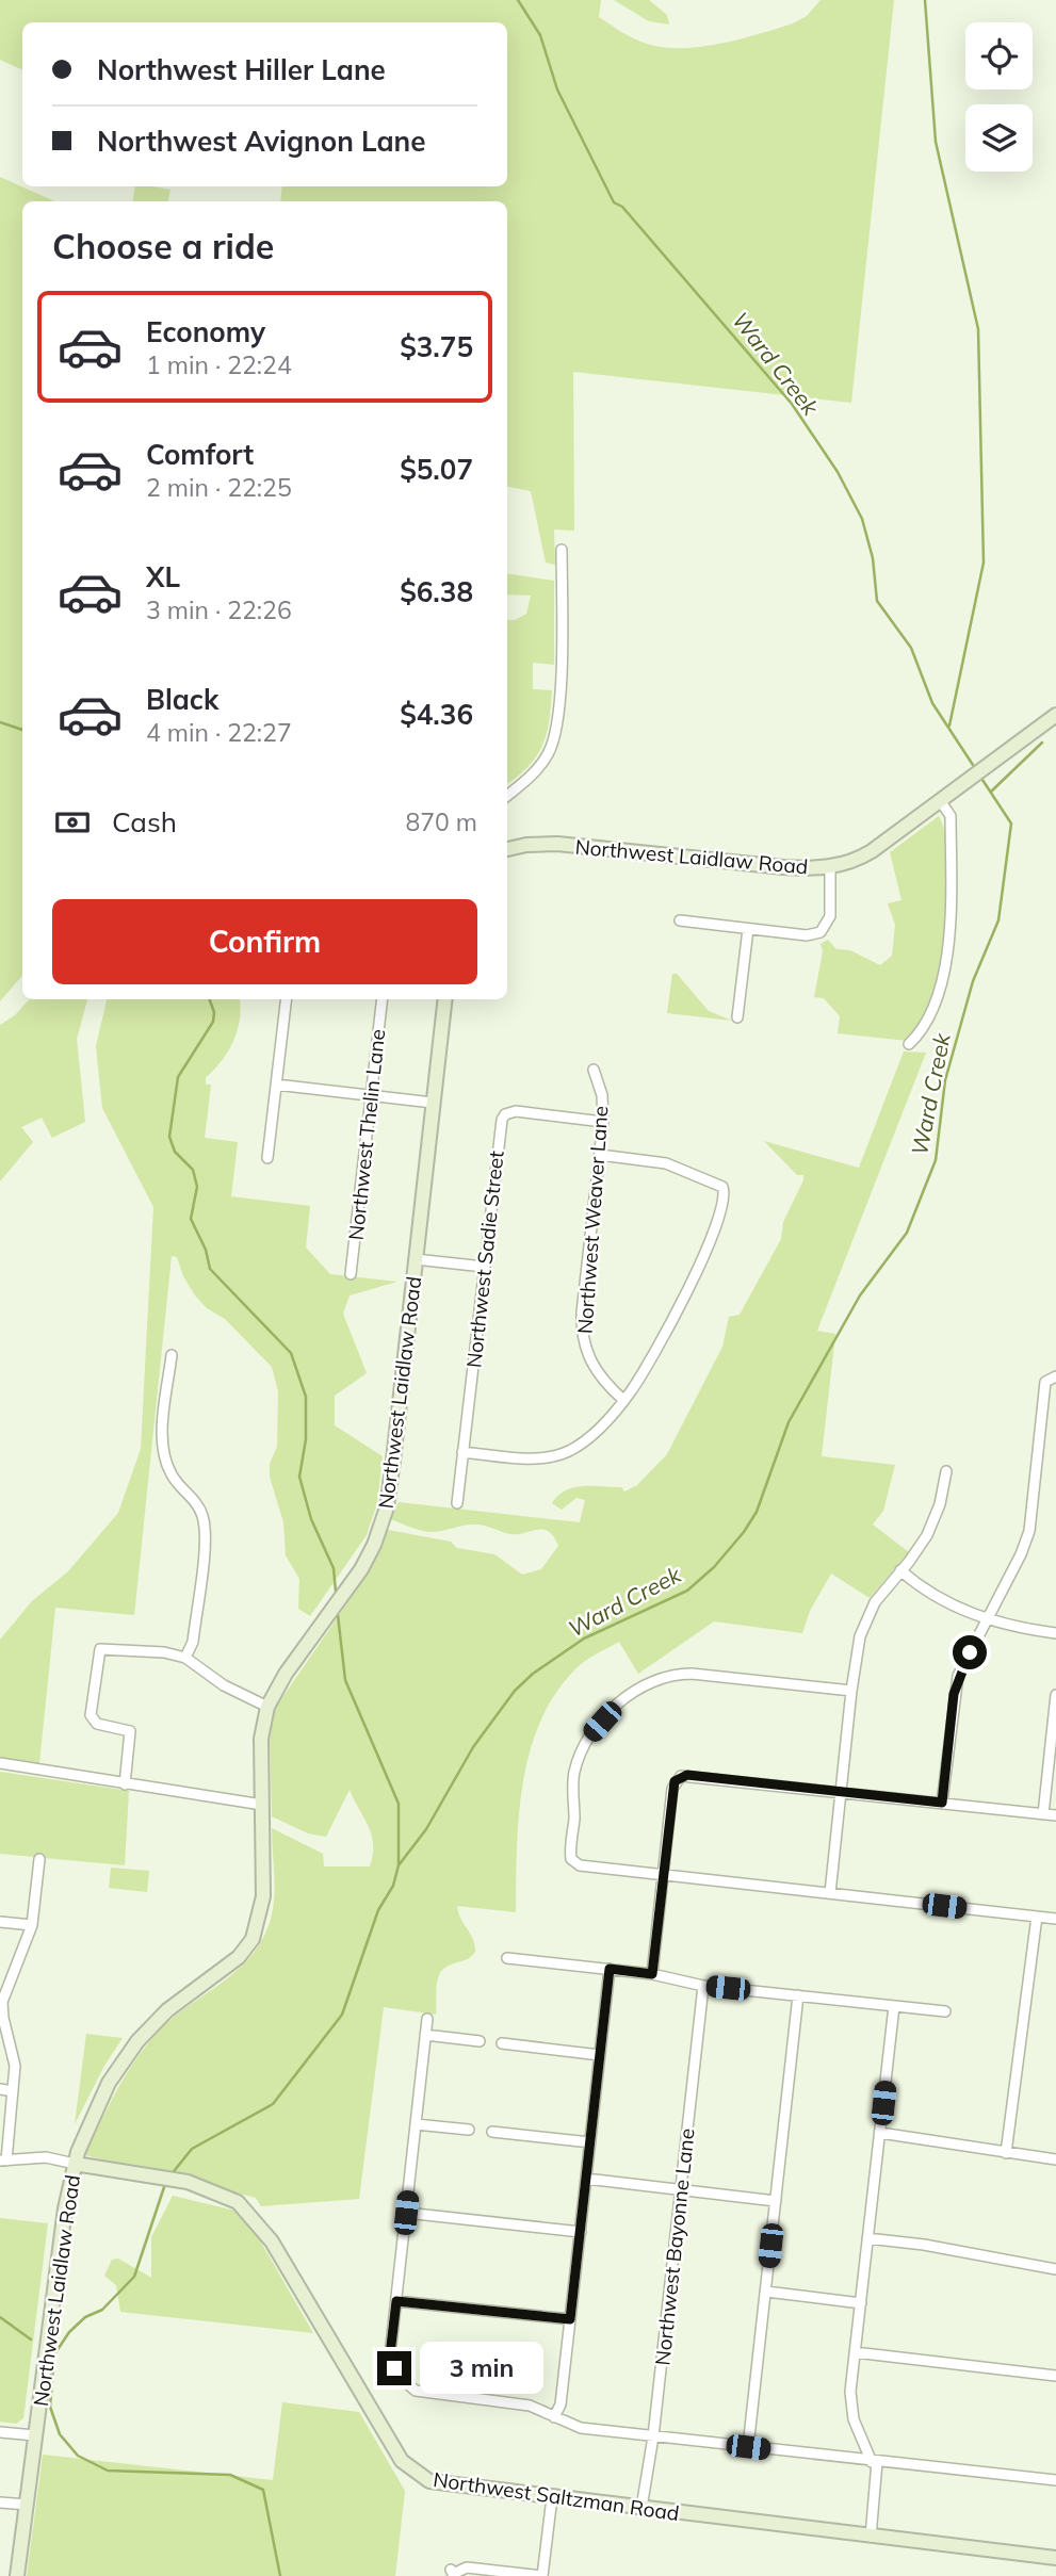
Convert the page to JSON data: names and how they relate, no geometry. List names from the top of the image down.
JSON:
{
  "streets": {
    "street": [
      "Northwest Laidlaw Road",
      "Northwest Thelin Lane",
      "Northwest Weaver Lane",
      "Northwest Sadie Street",
      "Northwest Bayonne Lane",
      "Northwest Saltzman Road"
    ]
  },
  "crossings": [
    ["Northwest Laidlaw Road", "Northwest Saltzman Road"],
    ["Northwest Weaver Lane", "Northwest Sadie Street"],
    ["Northwest Bayonne Lane", "Northwest Saltzman Road"]
  ],
  "water": ["Ward Creek"],
  "page": {
    "banner": ["Northwest Hiller Lane", "Northwest Avignon Lane"],
    "heading": "Choose a ride",
    "list": [
      {
        "name": "Economy",
        "note": "1 min · 22:24",
        "value": "$3.75"
      },
      {
        "name": "Comfort",
        "note": "2 min · 22:25",
        "value": "$5.07"
      },
      {
        "name": "XL",
        "note": "3 min · 22:26",
        "value": "$6.38"
      },
      {
        "name": "Black",
        "note": "4 min · 22:27",
        "value": "$4.36"
      }
    ],
    "pay": ["Cash", "870 m"],
    "buttons": "Confirm",
    "bubble": "3 min"
  }
}
